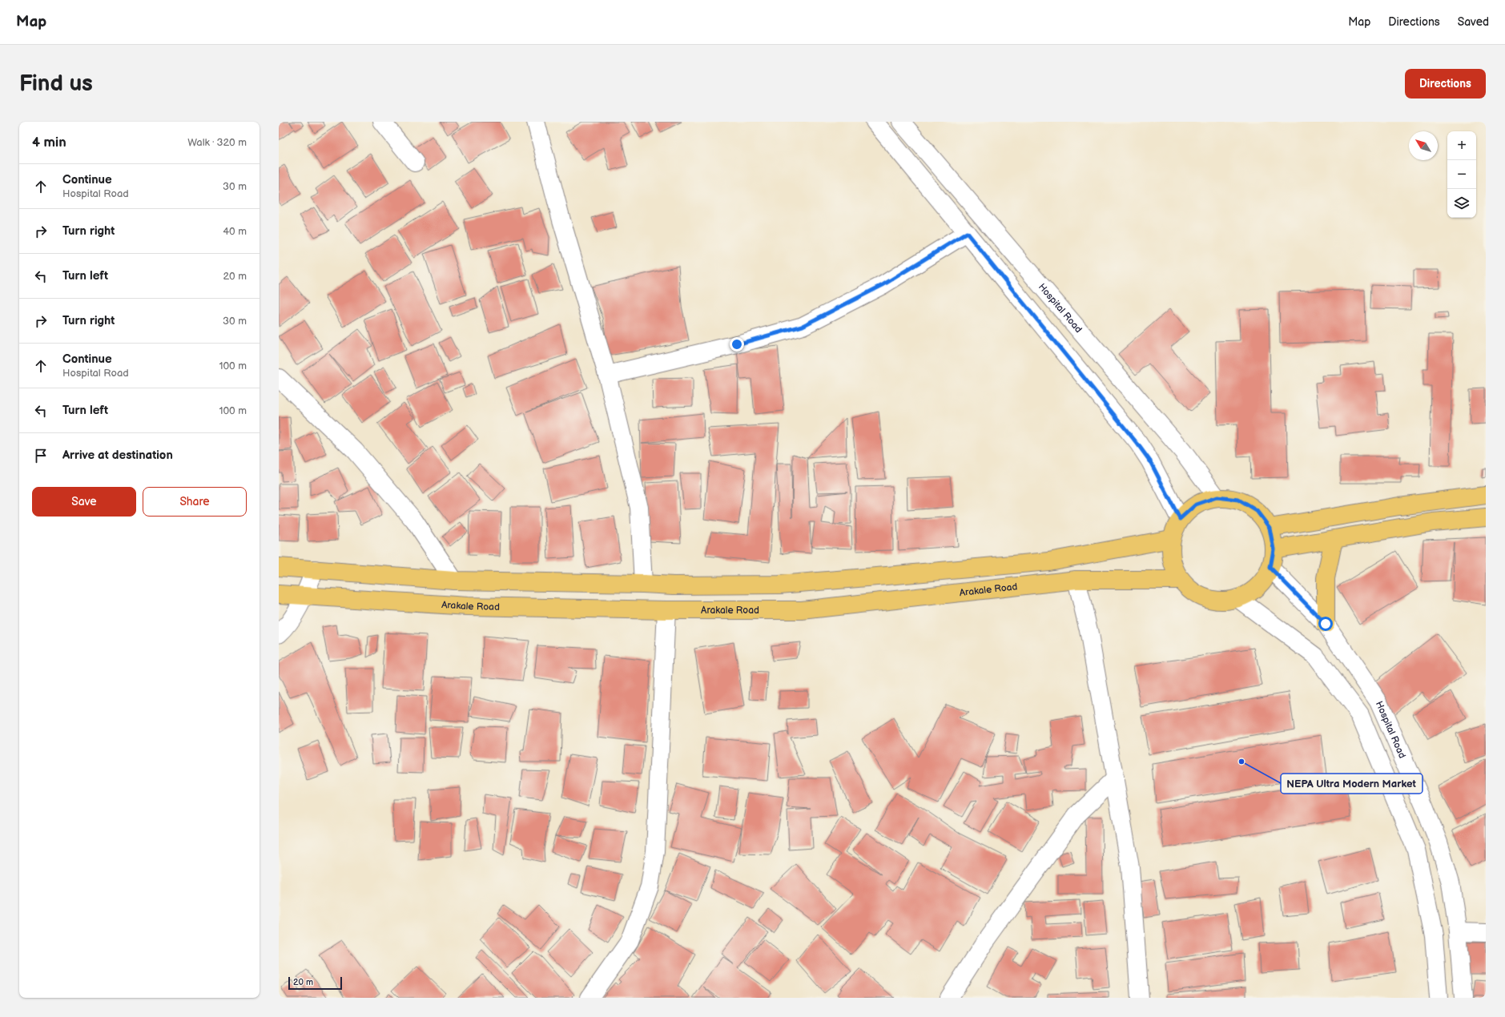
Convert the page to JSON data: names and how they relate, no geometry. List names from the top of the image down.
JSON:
{
  "streets": {
    "main road": ["Arakale Road"],
    "street": ["Hospital Road"]
  },
  "crossings": [
    ["Hospital Road", "Arakale Road"]
  ],
  "places": ["NEPA Ultra Modern Market"],
  "scale_bar": "20 m",
  "north": "top left",
  "page": {
    "header": "Map",
    "nav": ["Map", "Directions", "Saved"],
    "buttons": [
      "Directions",
      ["Save", "Share"]
    ],
    "title": "Find us",
    "heading": ["4 min", "Walk · 320 m"],
    "map_buttons": ["+", "−"],
    "list": [
      ["Continue", "Hospital Road", "30 m"],
      ["Turn right", "40 m"],
      ["Turn left", "20 m"],
      ["Turn right", "30 m"],
      ["Continue", "Hospital Road", "100 m"],
      ["Turn left", "100 m"],
      "Arrive at destination"
    ],
    "scale": "20 m"
  }
}
